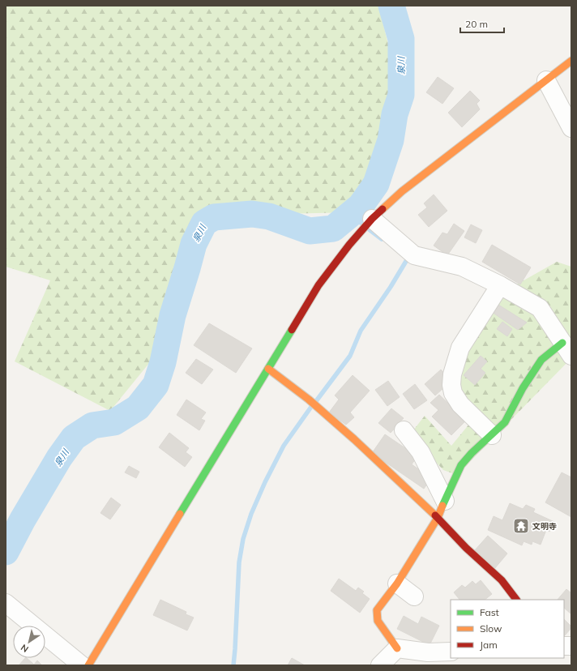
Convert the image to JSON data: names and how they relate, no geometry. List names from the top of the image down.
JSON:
{
  "water": ["泉川"],
  "places": {
    "temple": ["文明寺"]
  },
  "legend": ["Fast", "Slow", "Jam"],
  "scale_bar": "20 m",
  "north": "bottom left"
}
